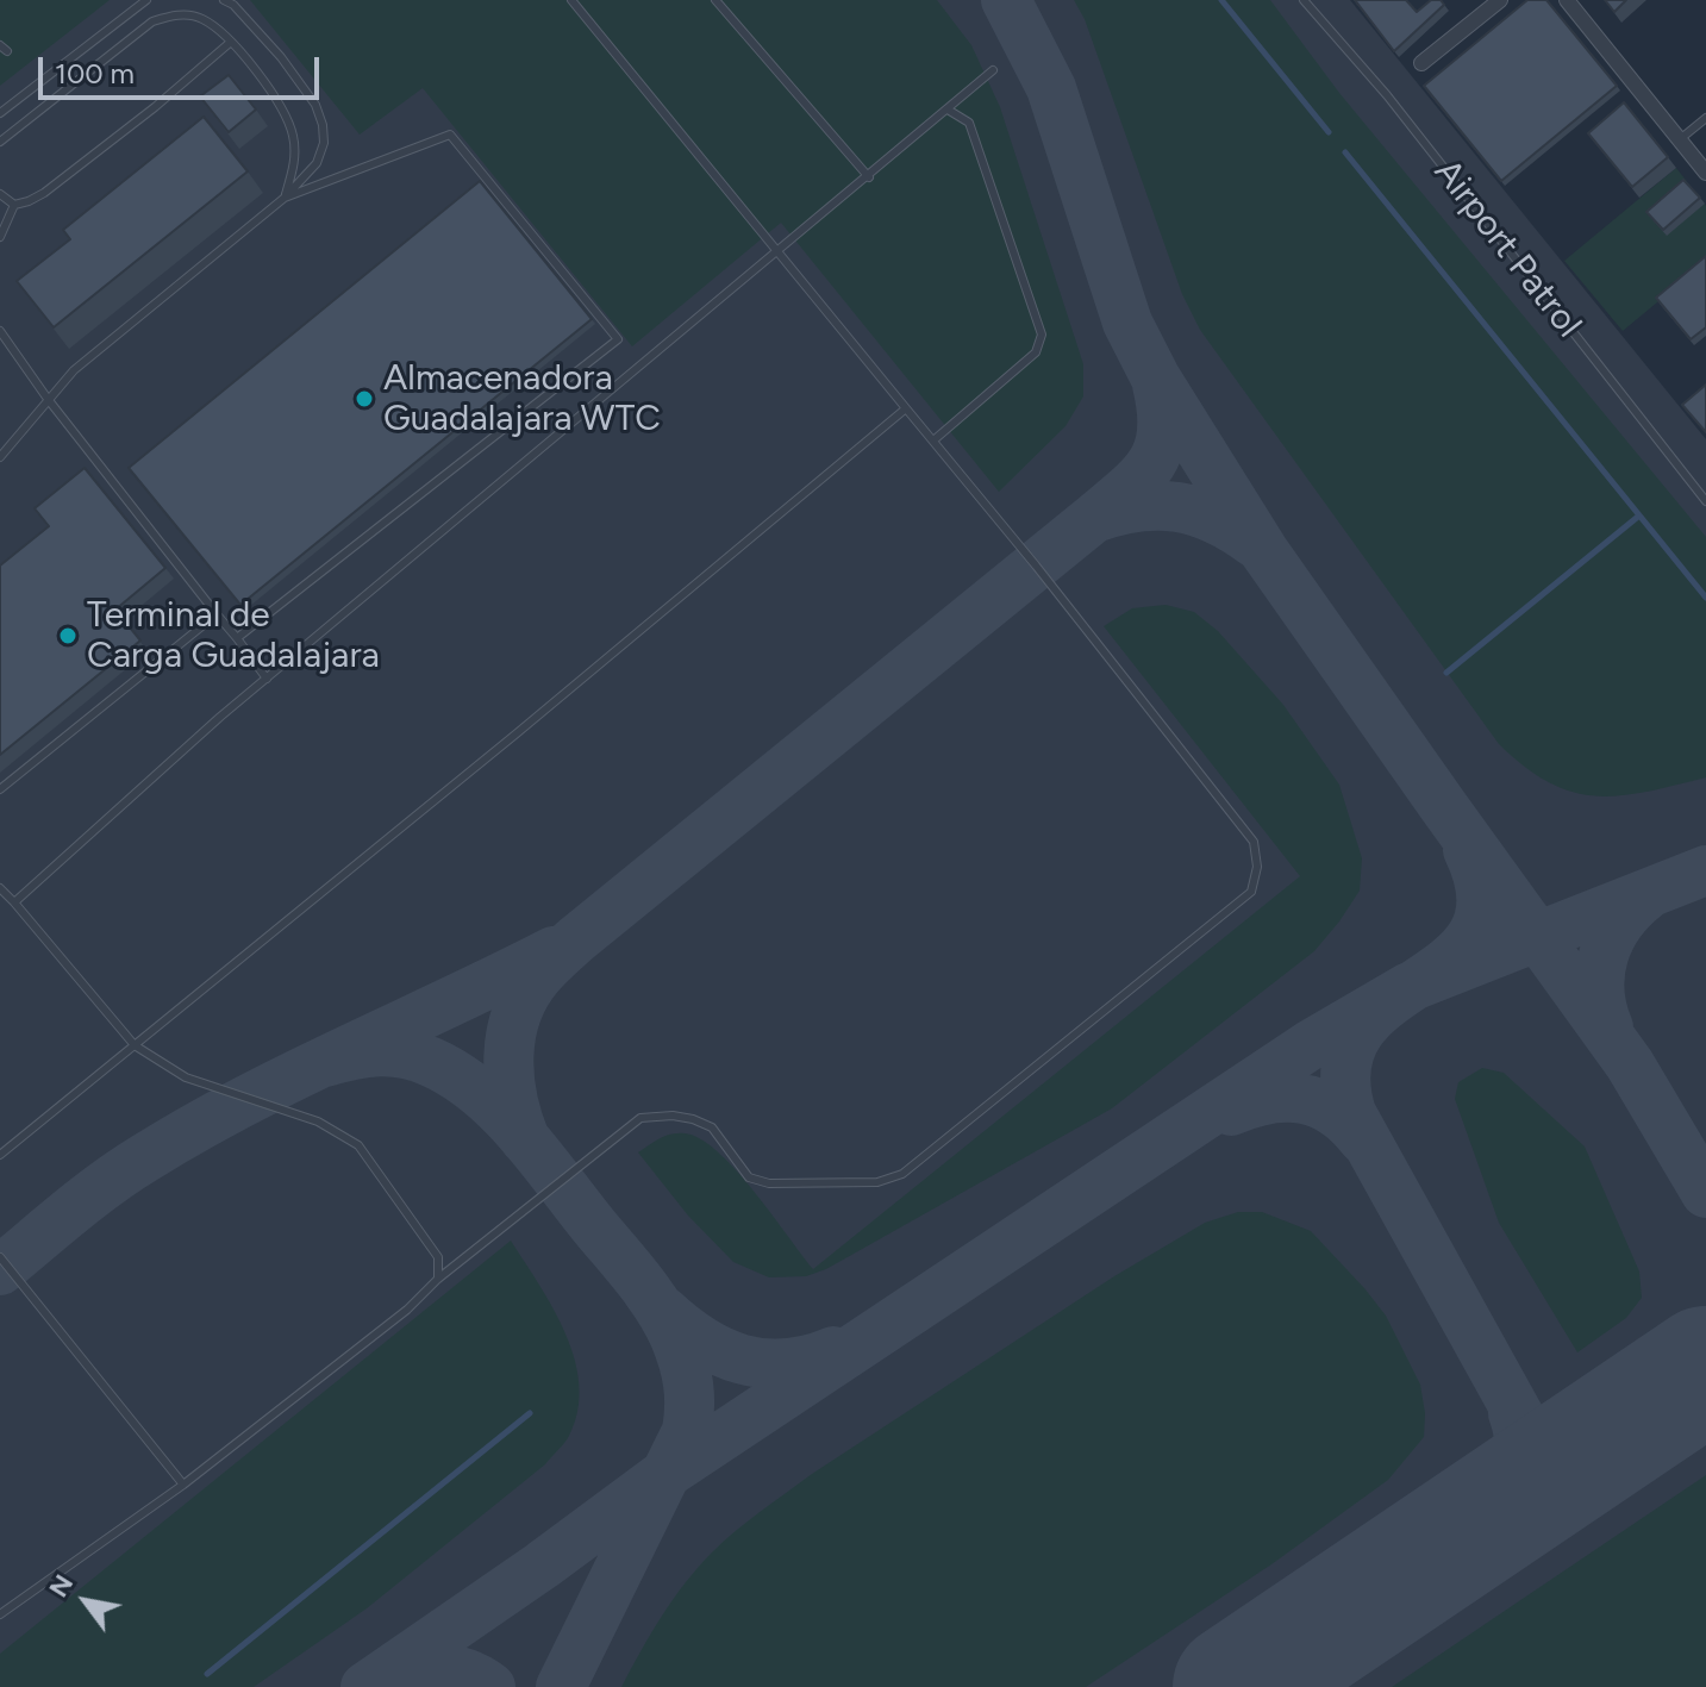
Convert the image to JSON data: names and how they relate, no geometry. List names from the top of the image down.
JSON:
{
  "streets": {
    "lane": ["Airport Patrol"]
  },
  "places": ["Almacenadora Guadalajara WTC", "Terminal de Carga Guadalajara"],
  "scale_bar": "100 m",
  "north": "top left"
}
